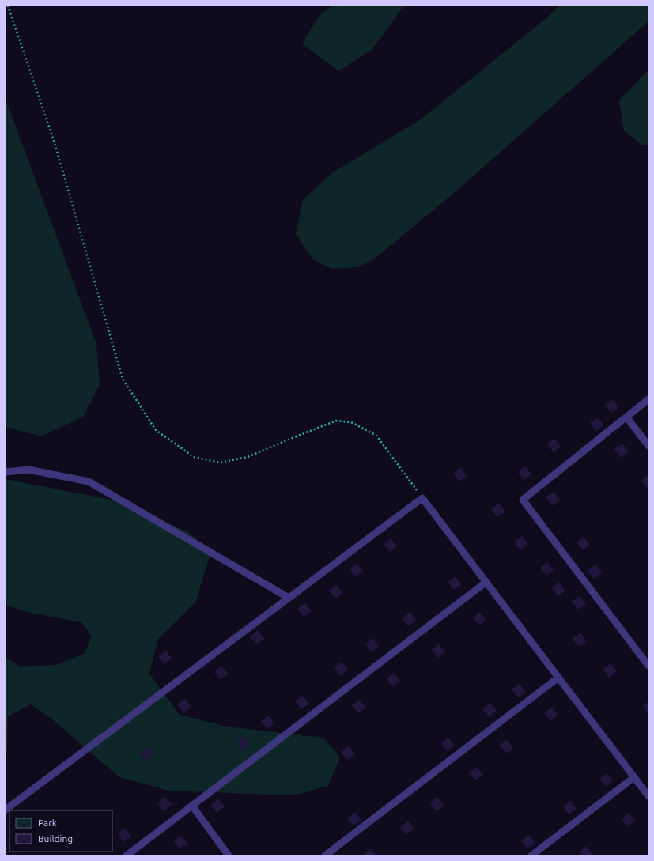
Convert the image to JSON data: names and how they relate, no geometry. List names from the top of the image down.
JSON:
{
  "legend": ["Park", "Building"]
}
